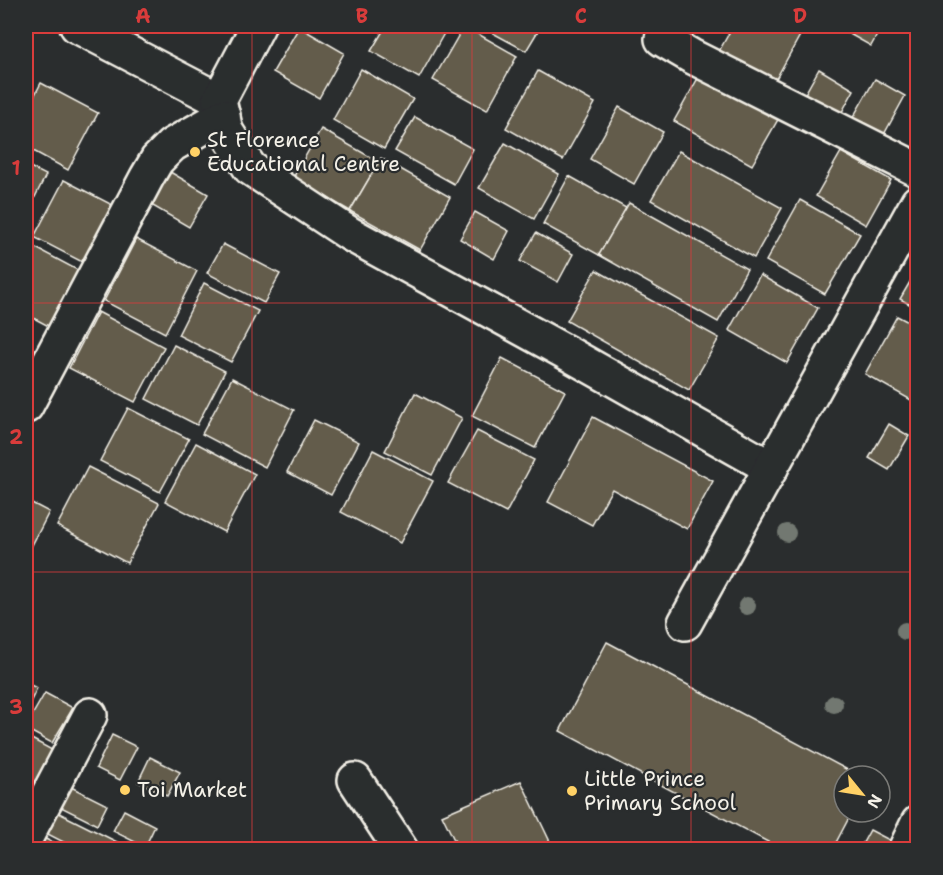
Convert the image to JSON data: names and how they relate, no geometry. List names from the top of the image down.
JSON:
{
  "places": ["St Florence Educational Centre", "Toi Market", "Little Prince Primary School"],
  "north": "bottom right",
  "grid": {
    "columns": [
      "A",
      "B",
      "C",
      "D"
    ],
    "rows": ["1", "2", "3"]
  }
}
